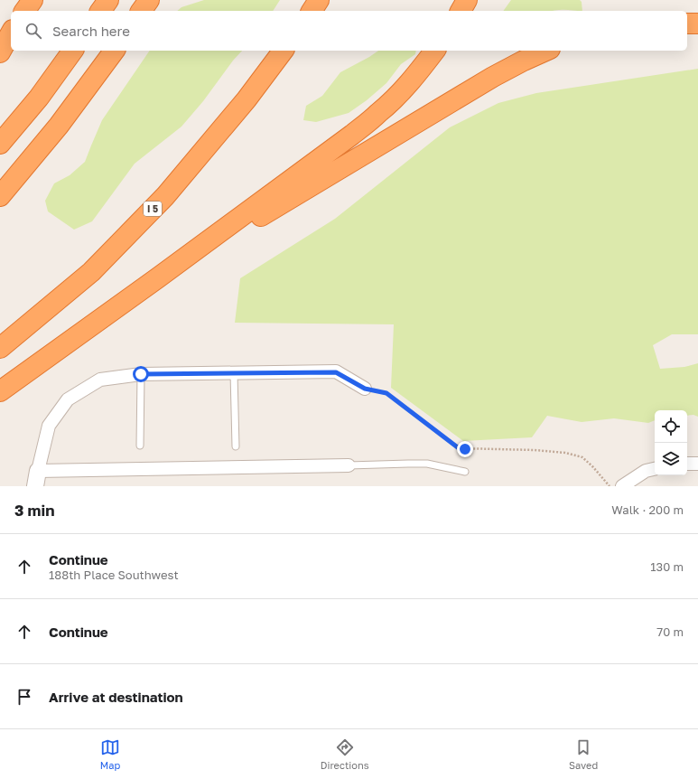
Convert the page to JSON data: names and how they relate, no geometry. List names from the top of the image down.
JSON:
{
  "streets": {
    "highway": ["I 5"]
  },
  "page": {
    "search": "Search here",
    "heading": ["3 min", "Walk · 200 m"],
    "list": [
      ["Continue", "188th Place Southwest", "130 m"],
      ["Continue", "70 m"],
      "Arrive at destination"
    ],
    "nav": ["Map", "Directions", "Saved"]
  }
}
